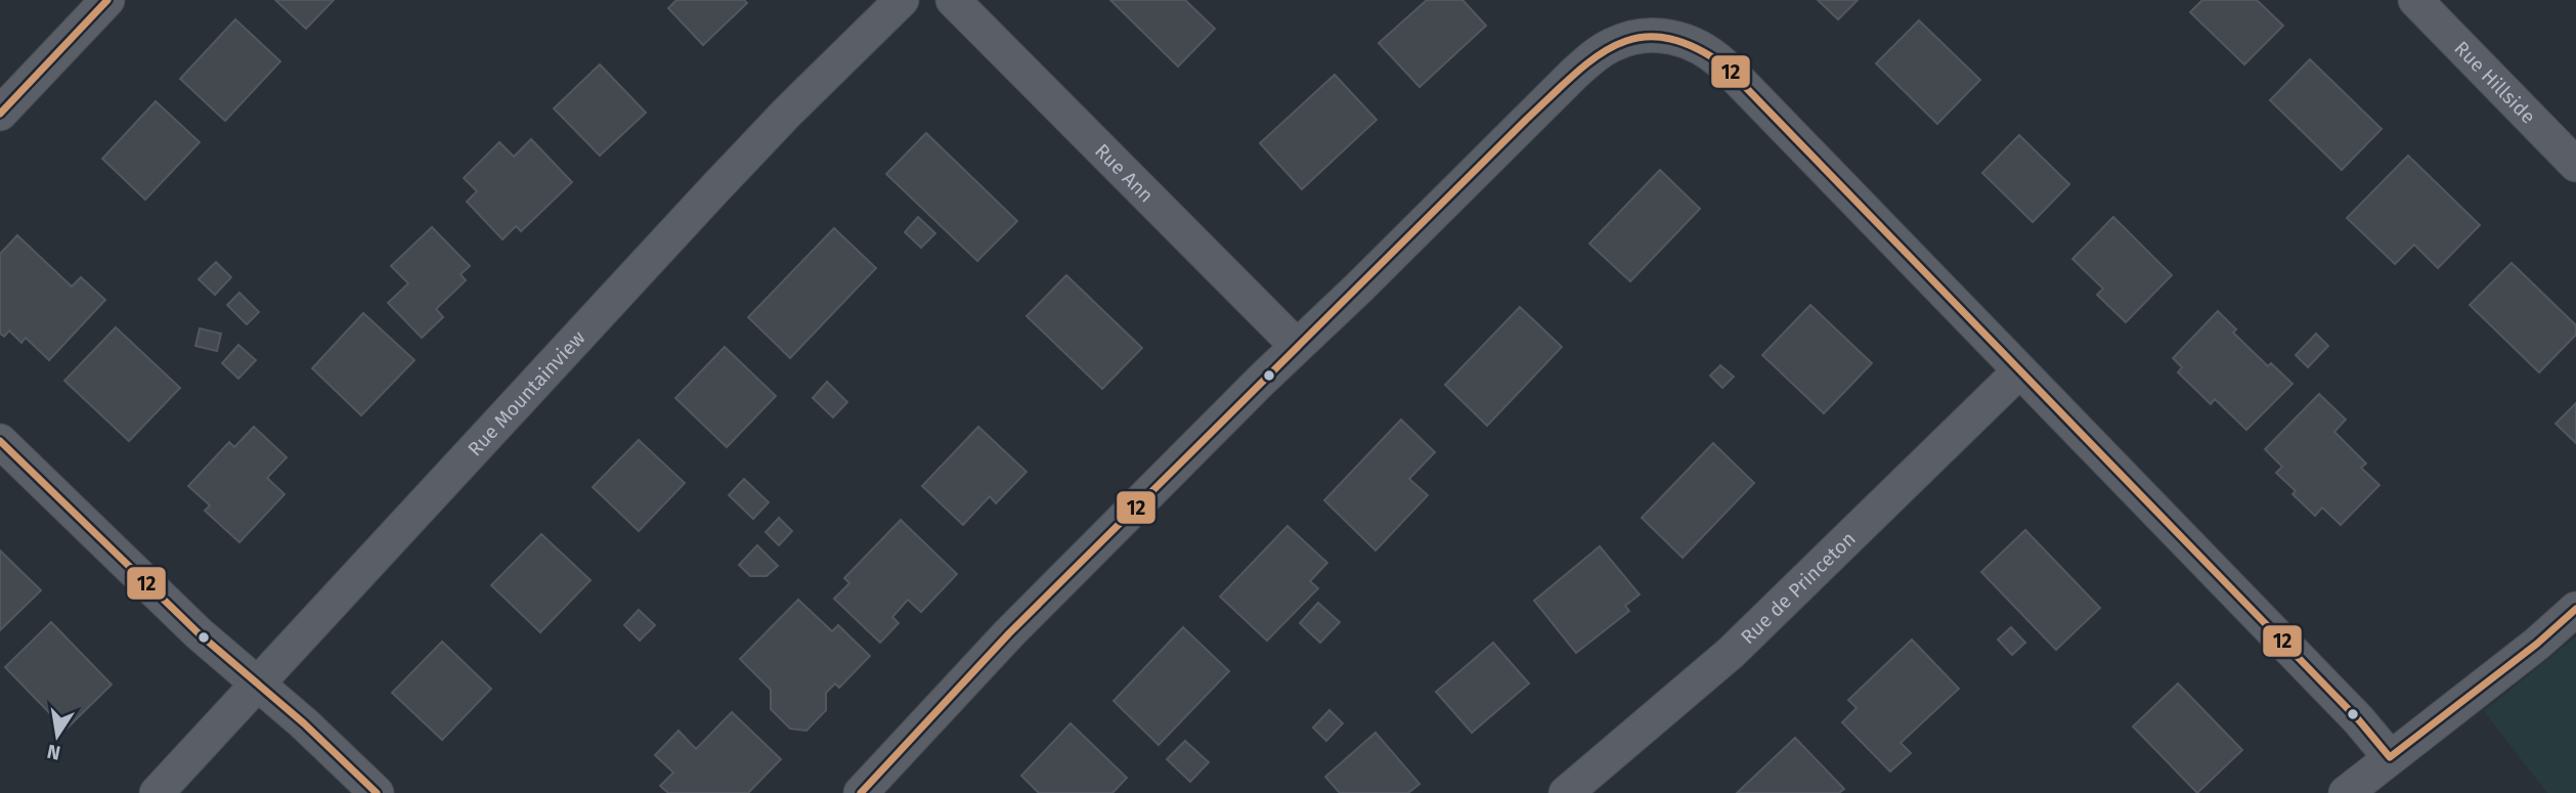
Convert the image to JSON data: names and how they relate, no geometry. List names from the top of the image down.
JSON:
{
  "streets": {
    "street": [
      "Rue Hillside",
      "Rue Ann",
      "Rue Mountainview",
      "Rue de Princeton"
    ]
  },
  "lines": ["transit line 12"],
  "north": "bottom"
}
